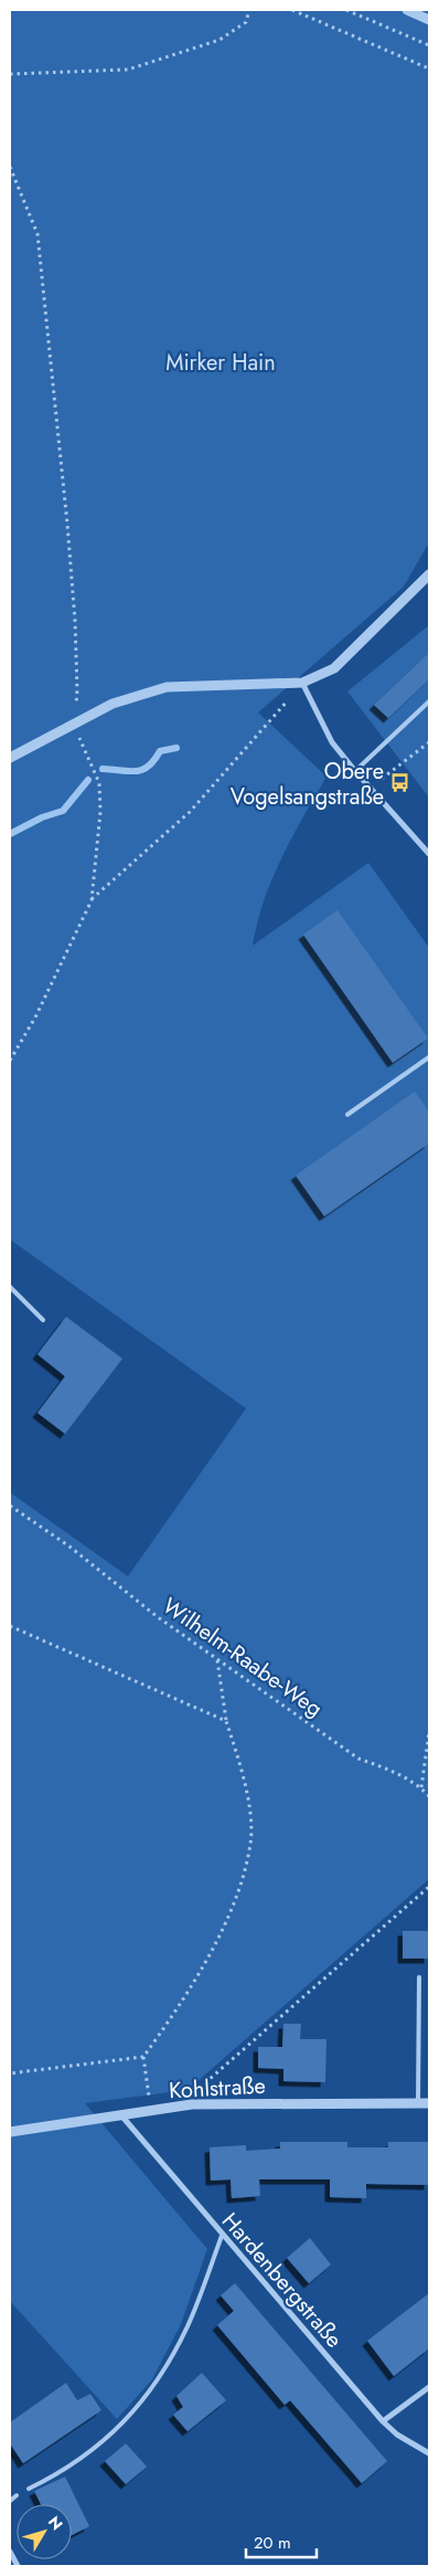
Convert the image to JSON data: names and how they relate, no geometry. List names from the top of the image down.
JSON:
{
  "streets": {
    "street": ["Kohlstraße", "Hardenbergstraße"],
    "path": ["Wilhelm-Raabe-Weg"]
  },
  "crossings": [
    ["Kohlstraße", "Hardenbergstraße"]
  ],
  "parks": ["Mirker Hain"],
  "places": {
    "bus stop": ["Obere Vogelsangstraße"]
  },
  "scale_bar": "20 m",
  "north": "top right"
}
